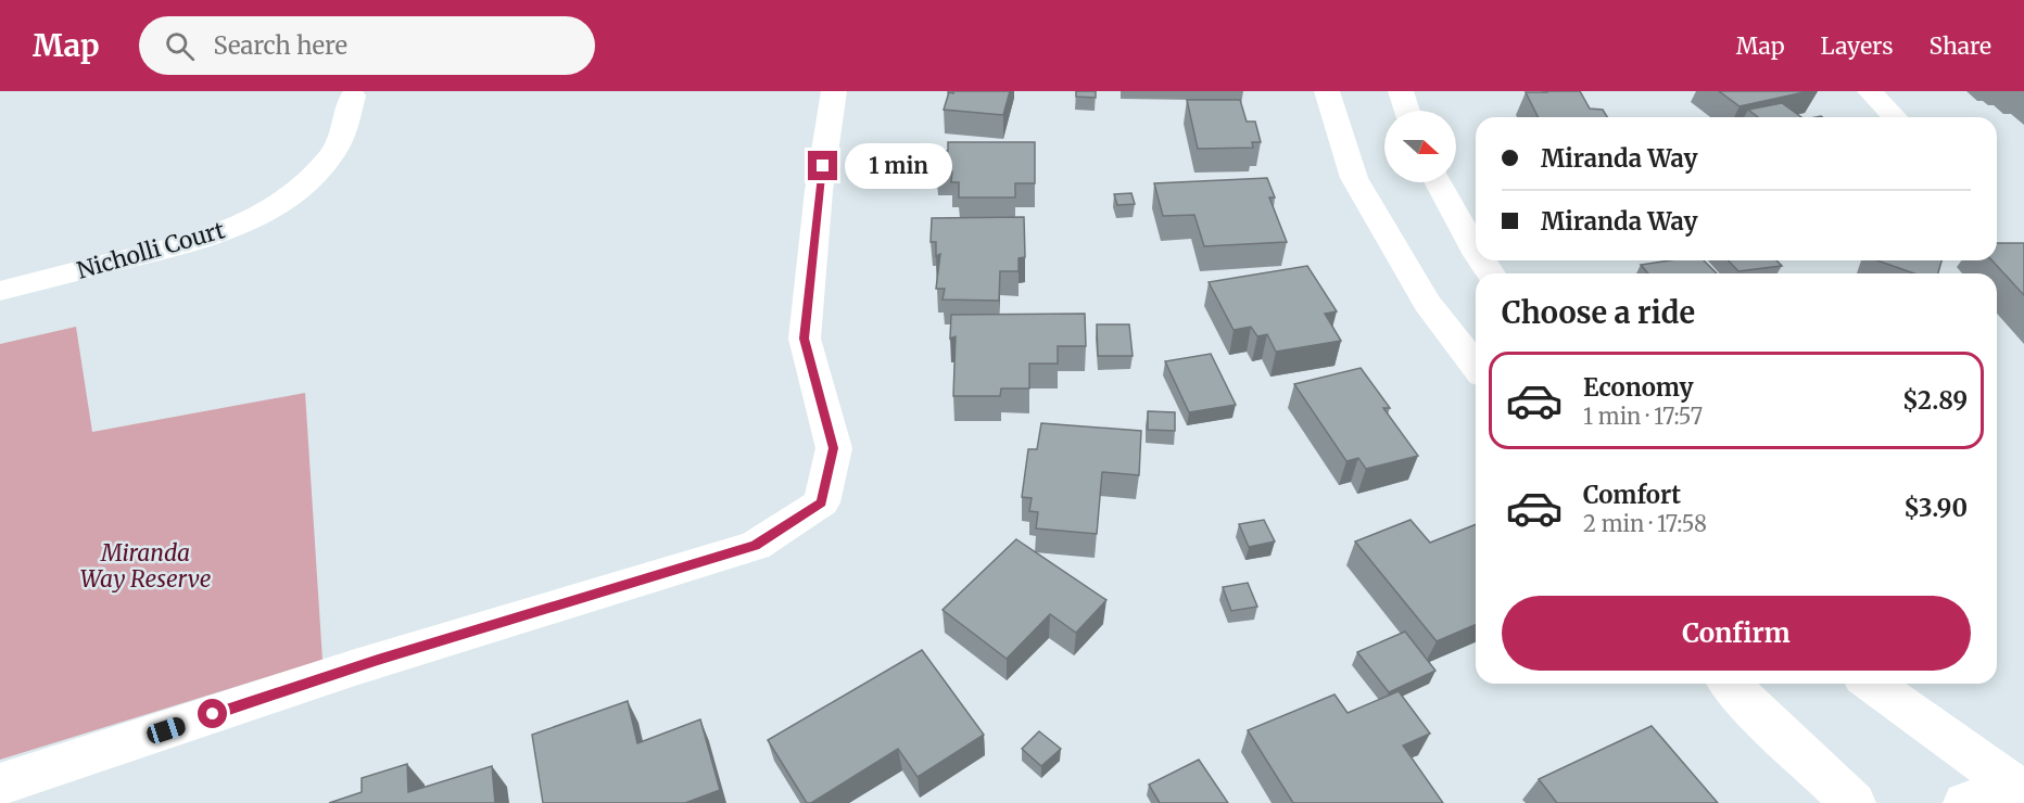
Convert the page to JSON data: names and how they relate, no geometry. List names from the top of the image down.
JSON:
{
  "streets": {
    "street": ["Nicholli Court"]
  },
  "parks": ["Miranda Way Reserve"],
  "north": "right",
  "page": {
    "header": "Map",
    "search": "Search here",
    "nav": ["Map", "Layers", "Share"],
    "banner": ["Miranda Way", "Miranda Way"],
    "bubble": "1 min",
    "heading": "Choose a ride",
    "list": [
      {
        "name": "Economy",
        "note": "1 min · 17:57",
        "value": "$2.89"
      },
      {
        "name": "Comfort",
        "note": "2 min · 17:58",
        "value": "$3.90"
      }
    ],
    "buttons": "Confirm"
  }
}
